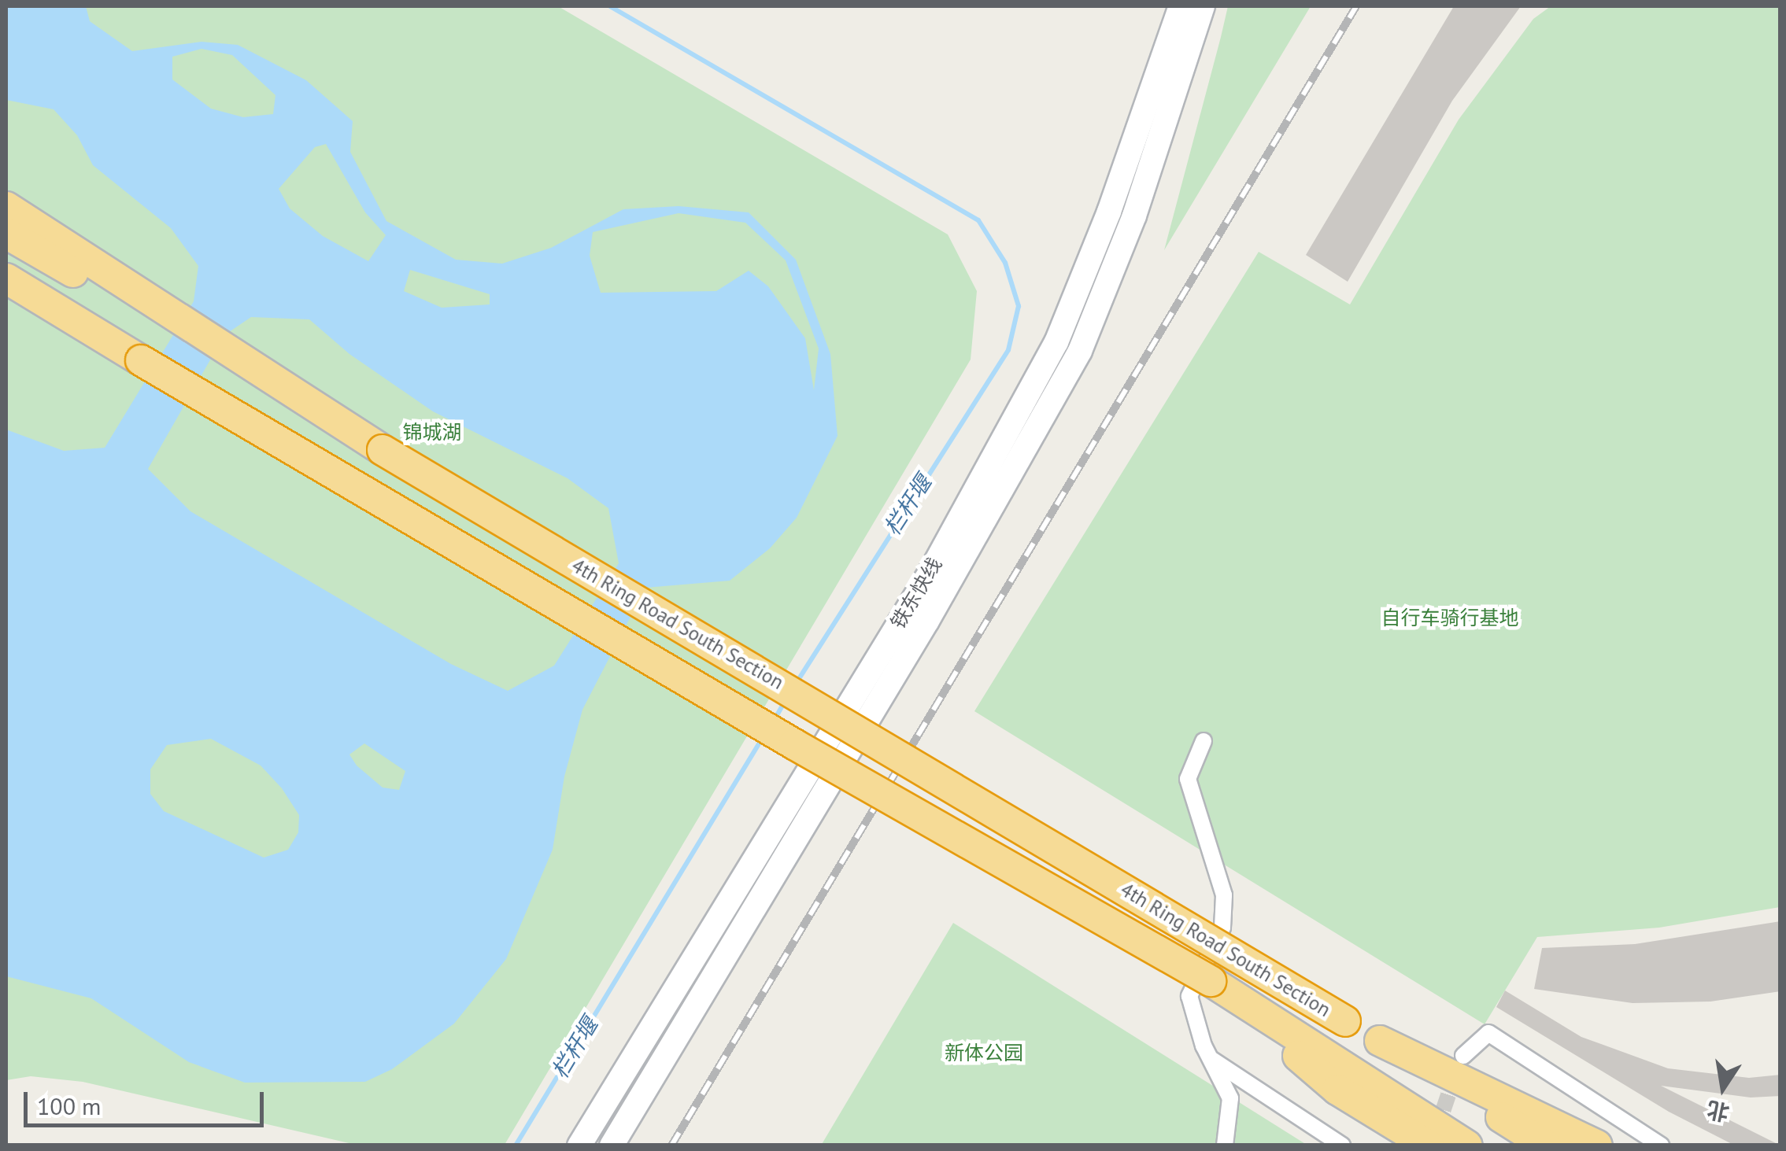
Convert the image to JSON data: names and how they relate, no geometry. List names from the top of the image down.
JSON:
{
  "streets": {
    "highway": ["4th Ring Road South Section"],
    "main road": ["铁东快线"]
  },
  "water": ["栏杆堰"],
  "parks": ["锦城湖", "自行车骑行基地", "新体公园"],
  "scale_bar": "100 m",
  "north": "bottom"
}
